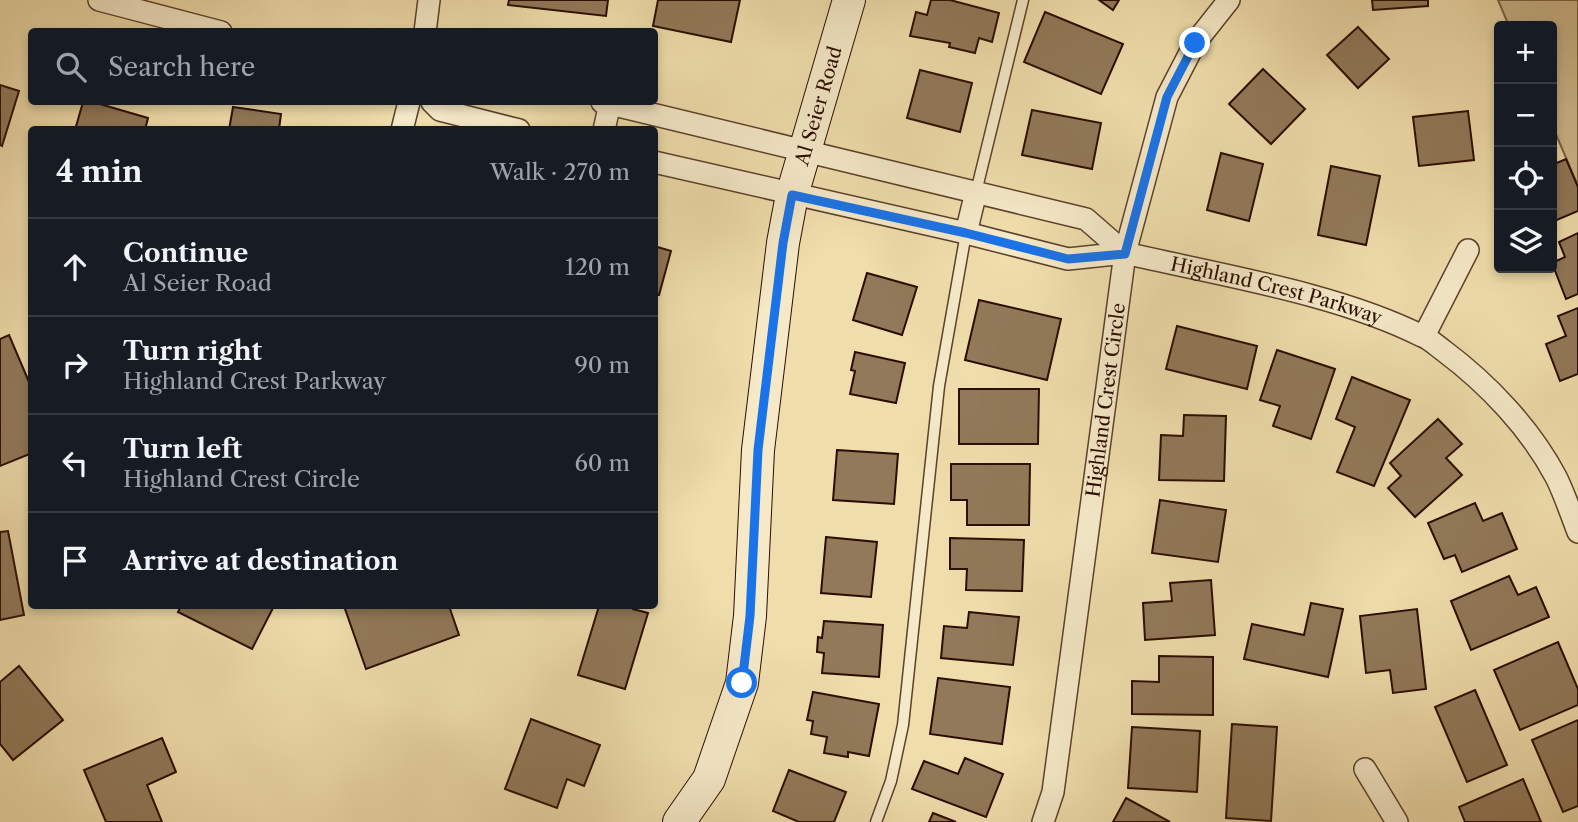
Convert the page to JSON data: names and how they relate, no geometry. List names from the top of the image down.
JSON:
{
  "streets": {
    "street": ["Al Seier Road", "Highland Crest Parkway", "Highland Crest Circle"]
  },
  "crossings": [
    ["Al Seier Road", "Highland Crest Parkway"],
    ["Highland Crest Parkway", "Highland Crest Circle"]
  ],
  "page": {
    "map_buttons": ["+", "−"],
    "search": "Search here",
    "heading": ["4 min", "Walk · 270 m"],
    "list": [
      ["Continue", "Al Seier Road", "120 m"],
      ["Turn right", "Highland Crest Parkway", "90 m"],
      ["Turn left", "Highland Crest Circle", "60 m"],
      "Arrive at destination"
    ]
  }
}
